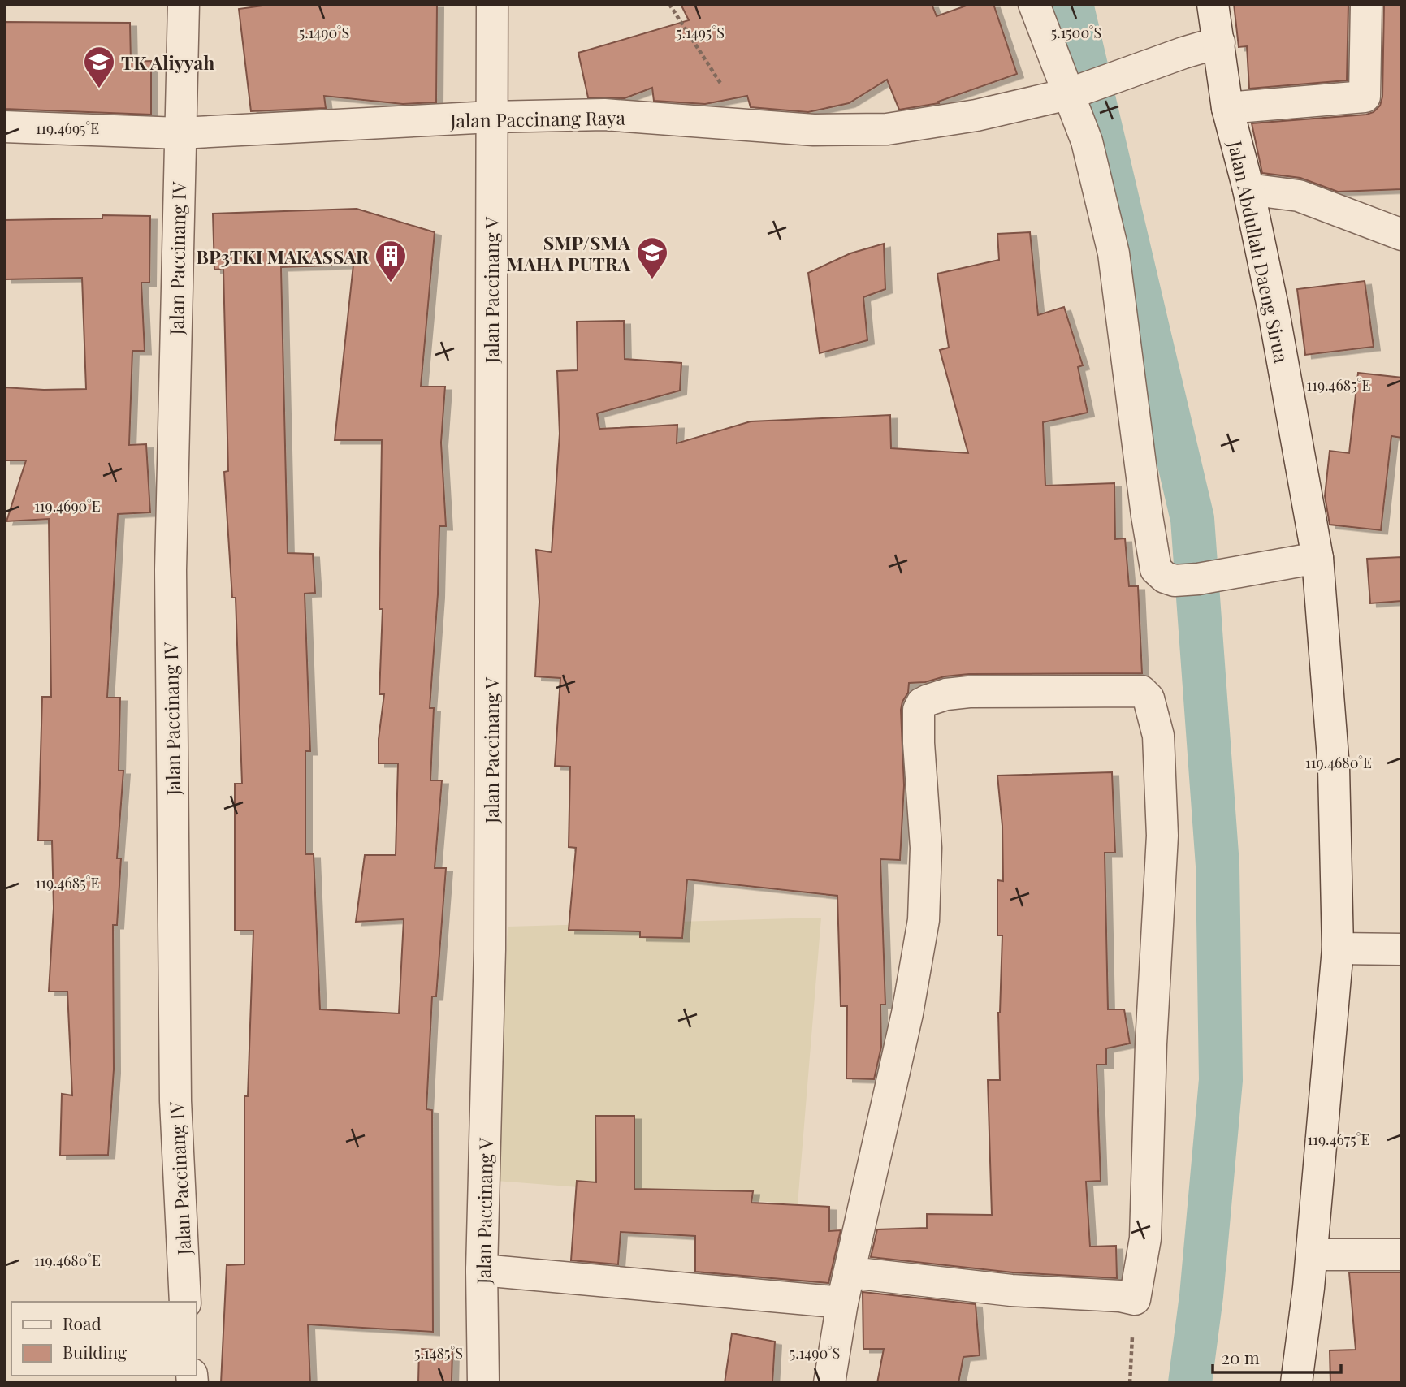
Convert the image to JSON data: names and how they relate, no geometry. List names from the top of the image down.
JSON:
{
  "streets": {
    "street": [
      "Jalan Paccinang Raya",
      "Jalan Abdullah Daeng Sirua",
      "Jalan Paccinang IV",
      "Jalan Paccinang V"
    ]
  },
  "crossings": [
    ["Jalan Paccinang Raya", "Jalan Abdullah Daeng Sirua"],
    ["Jalan Paccinang Raya", "Jalan Paccinang IV"],
    ["Jalan Paccinang Raya", "Jalan Paccinang V"]
  ],
  "places": {
    "school or university": ["TK Aliyyah", "SMP/SMA MAHA PUTRA"],
    "building": ["BP3TKI MAKASSAR"]
  },
  "legend": ["Road", "Building"],
  "scale_bar": "20 m",
  "coordinates": [
    "5.1490°S",
    "5.1495°S",
    "5.1500°S",
    "119.4695°E",
    "119.4685°E",
    "119.4690°E",
    "119.4680°E",
    "119.4675°E",
    "5.1485°S"
  ]
}
